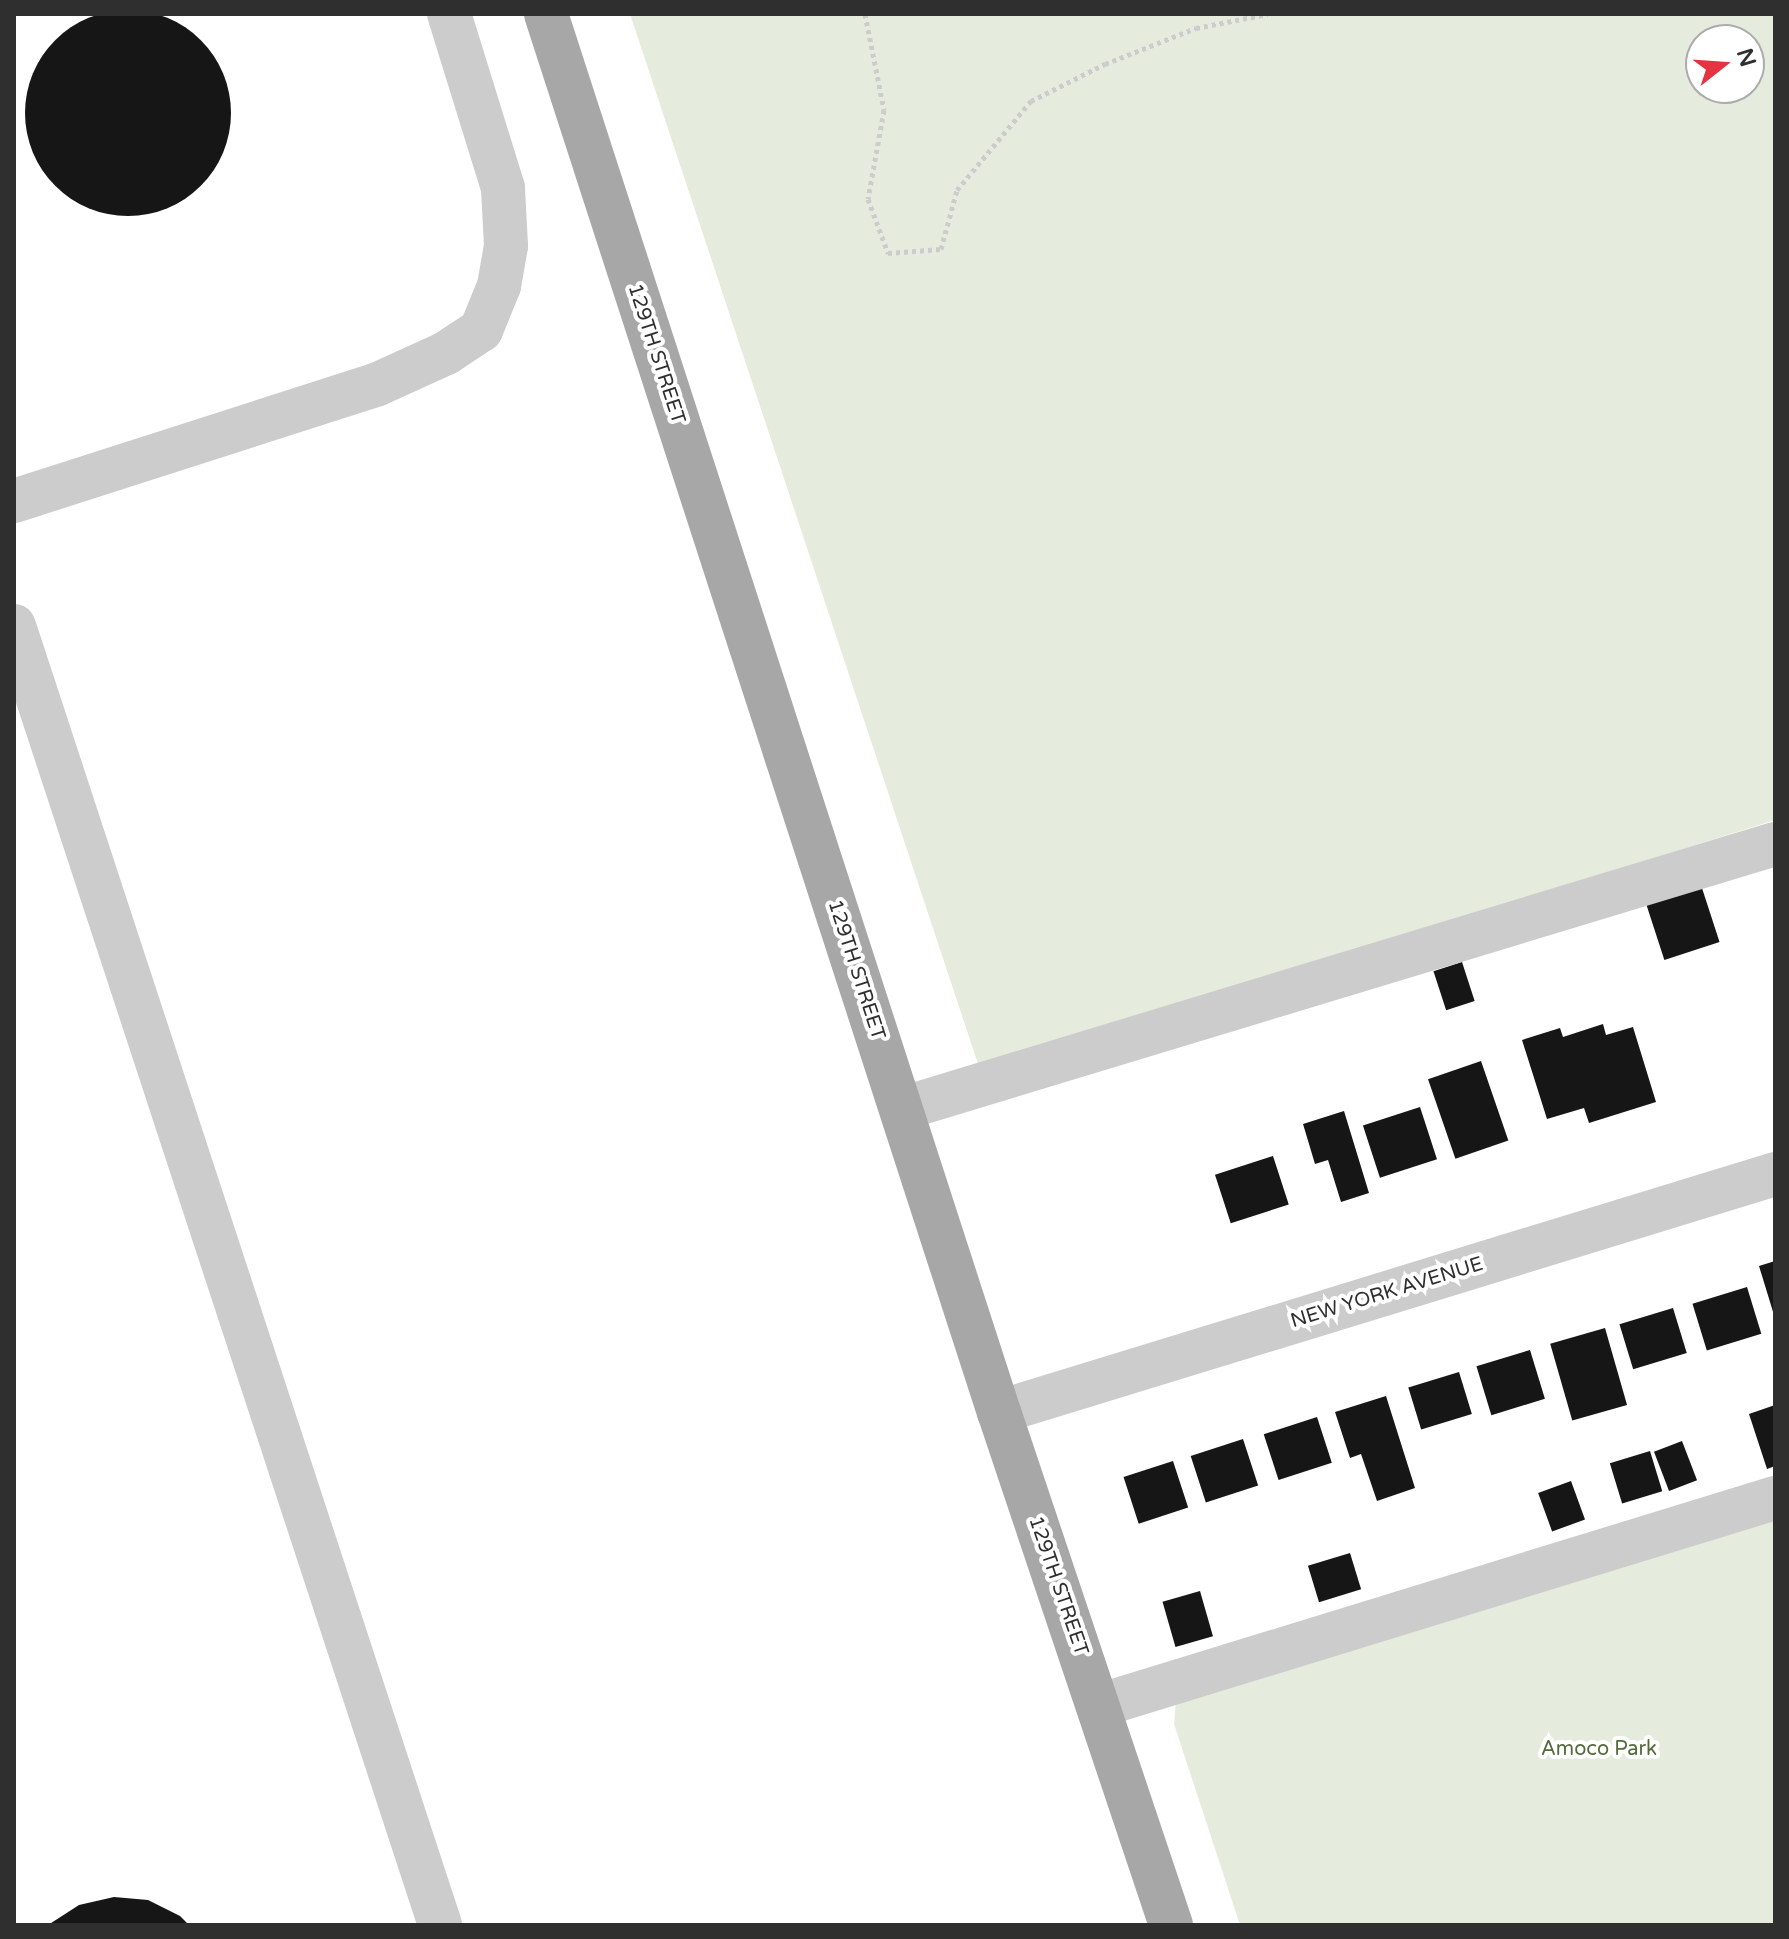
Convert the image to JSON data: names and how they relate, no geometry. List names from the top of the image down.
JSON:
{
  "streets": {
    "main road": ["129TH STREET"],
    "street": ["NEW YORK AVENUE"]
  },
  "crossings": [
    ["129TH STREET", "NEW YORK AVENUE"]
  ],
  "parks": ["Amoco Park"],
  "north": "right"
}
